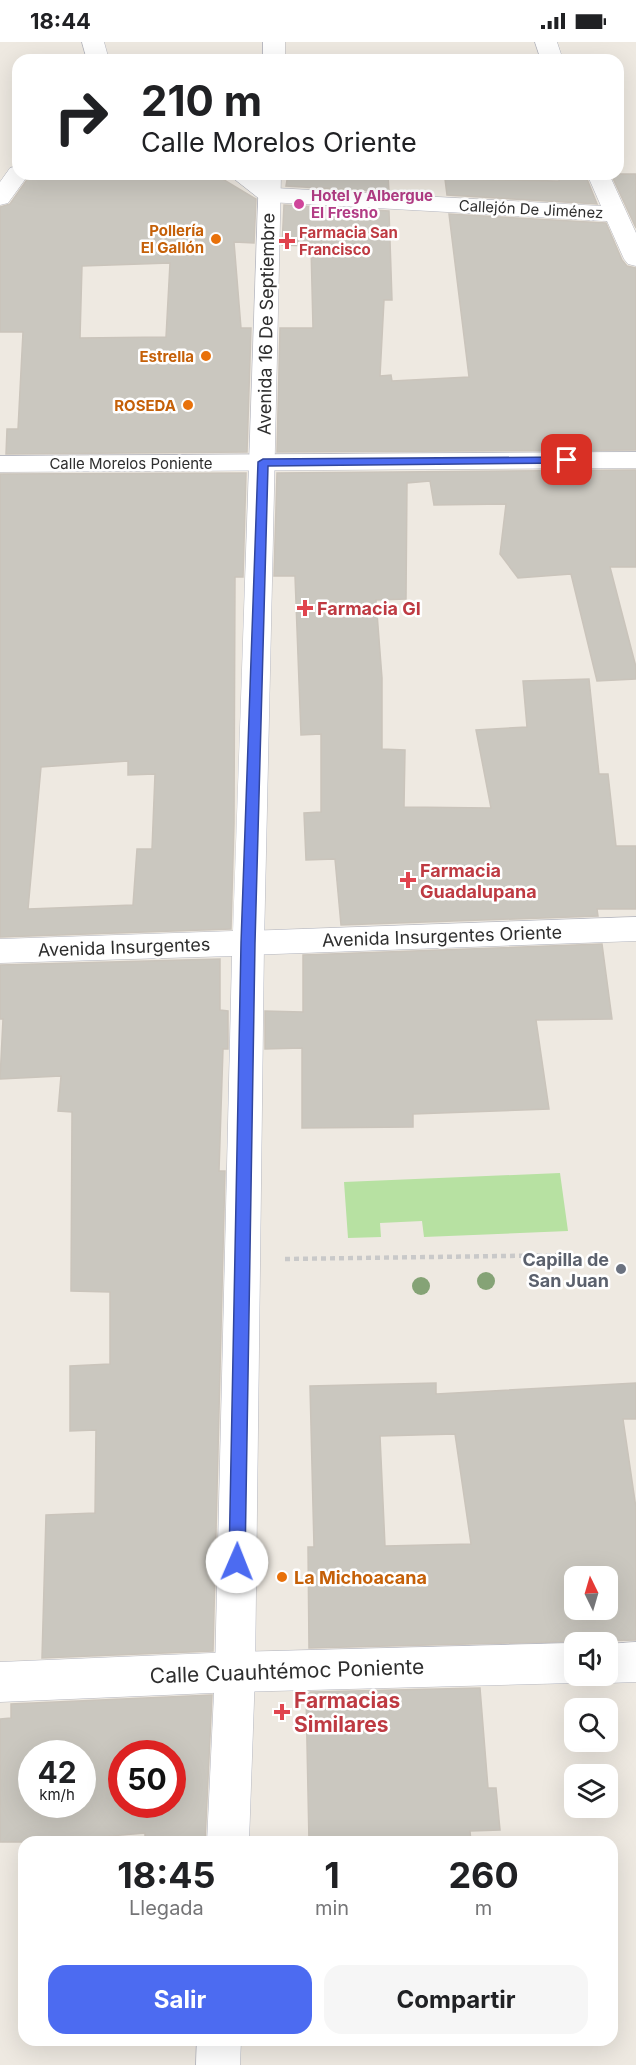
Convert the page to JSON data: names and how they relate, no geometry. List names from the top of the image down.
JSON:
{
  "streets": {
    "street": [
      "Callejón De Jiménez",
      "Avenida 16 De Septiembre",
      "Calle Morelos Poniente",
      "Avenida Insurgentes Oriente",
      "Avenida Insurgentes",
      "Calle Cuauhtémoc Poniente"
    ]
  },
  "crossings": [
    ["Callejón De Jiménez", "Avenida 16 De Septiembre"],
    ["Avenida 16 De Septiembre", "Calle Morelos Poniente"],
    ["Avenida 16 De Septiembre", "Avenida Insurgentes Oriente"],
    ["Avenida 16 De Septiembre", "Avenida Insurgentes"],
    ["Avenida 16 De Septiembre", "Calle Cuauhtémoc Poniente"],
    ["Avenida Insurgentes Oriente", "Avenida Insurgentes"]
  ],
  "places": {
    "other": [
      "Hotel y Albergue El Fresno",
      "Pollería El Gallón",
      "Estrella",
      "ROSEDA",
      "Capilla de San Juan",
      "La Michoacana"
    ],
    "health": [
      "Farmacia San Francisco",
      "Farmacia GI",
      "Farmacia Guadalupana",
      "Farmacias Similares"
    ]
  },
  "north": "top",
  "page": {
    "status": "18:44",
    "turn": ["210 m", "Calle Morelos Oriente"],
    "speed": "42 km/h",
    "limit": "50",
    "eta": [
      "18:45",
      "Llegada",
      "1",
      "min",
      "260",
      "m"
    ],
    "buttons": ["Salir", "Compartir"]
  }
}
